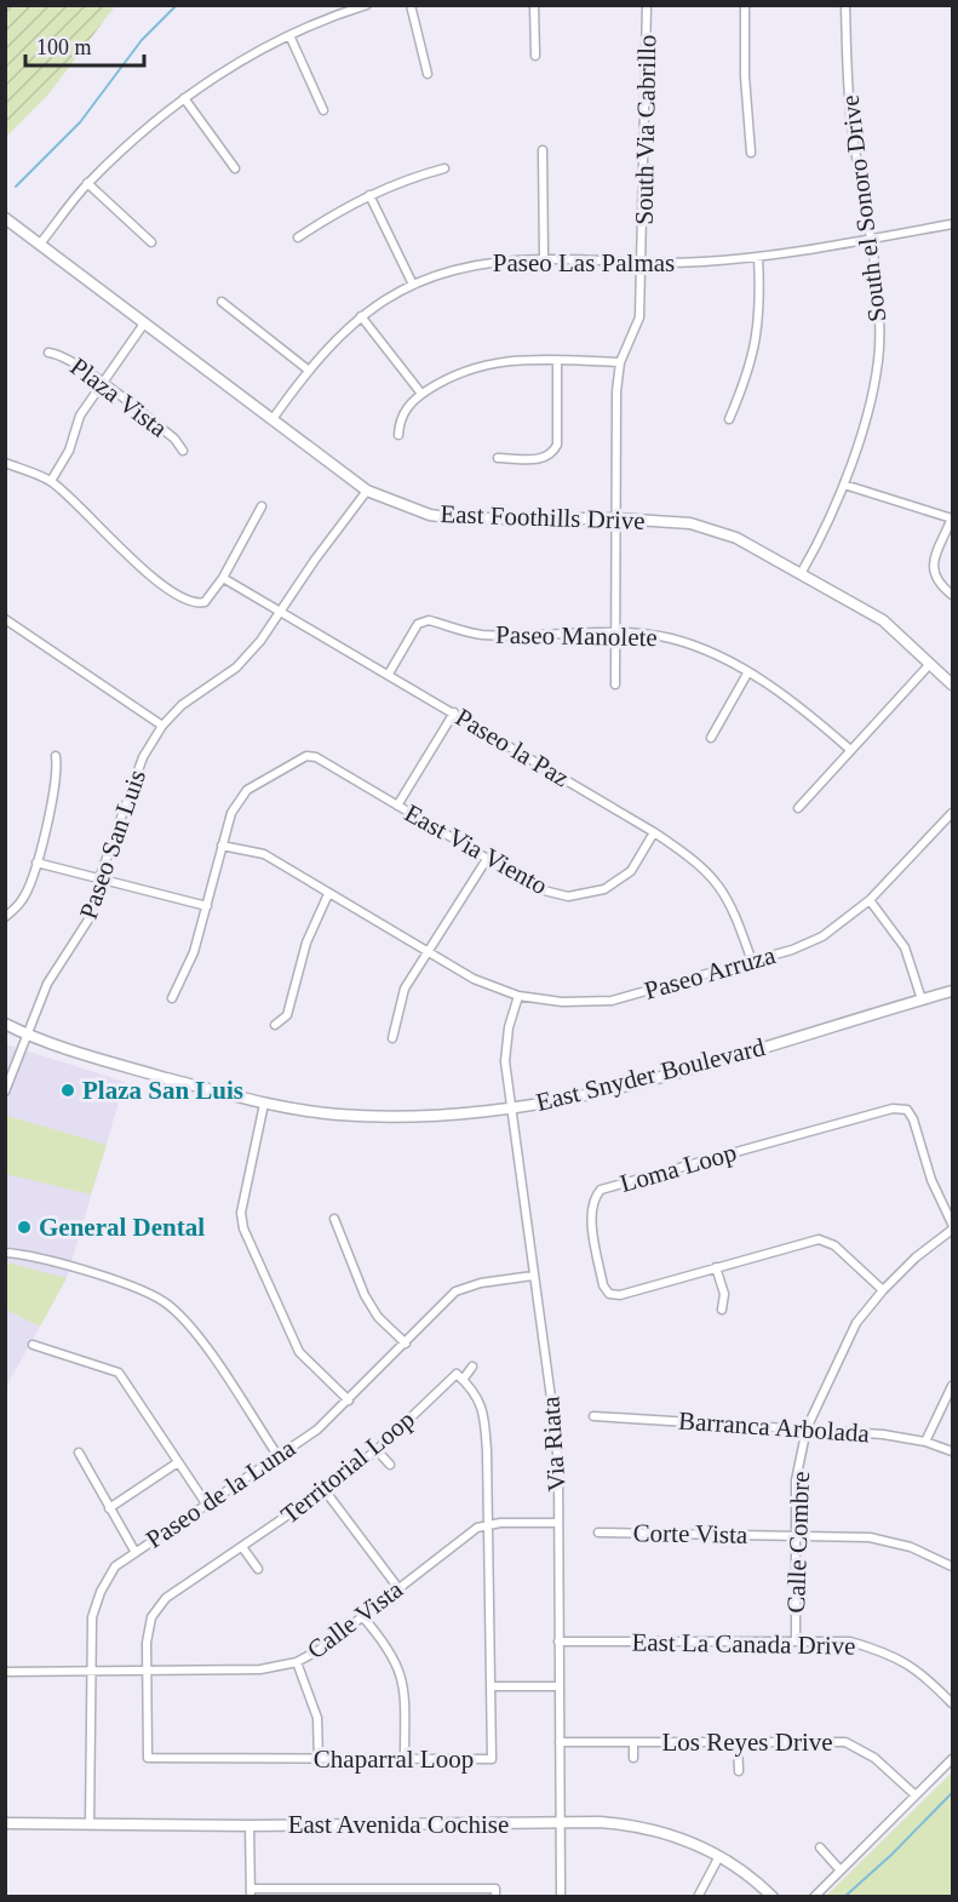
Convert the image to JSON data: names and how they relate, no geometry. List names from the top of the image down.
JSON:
{
  "streets": {
    "street": [
      "South Via Cabrillo",
      "South el Sonoro Drive",
      "Paseo Las Palmas",
      "Plaza Vista",
      "East Foothills Drive",
      "Paseo Manolete",
      "Paseo la Paz",
      "Paseo San Luis",
      "East Via Viento",
      "Paseo Arruza",
      "East Snyder Boulevard",
      "Loma Loop",
      "Barranca Arbolada",
      "Via Riata",
      "Territorial Loop",
      "Paseo de la Luna",
      "Corte Vista",
      "Calle Combre",
      "Calle Vista",
      "East La Canada Drive",
      "Los Reyes Drive",
      "Chaparral Loop",
      "East Avenida Cochise"
    ]
  },
  "crossings": [
    ["South Via Cabrillo", "Paseo Las Palmas"],
    ["South Via Cabrillo", "East Foothills Drive"],
    ["South Via Cabrillo", "Paseo Manolete"],
    ["South el Sonoro Drive", "Paseo Las Palmas"],
    ["South el Sonoro Drive", "East Foothills Drive"],
    ["Paseo Las Palmas", "East Foothills Drive"],
    ["East Foothills Drive", "Paseo San Luis"],
    ["Paseo Manolete", "Paseo la Paz"],
    ["Paseo la Paz", "Paseo San Luis"],
    ["Paseo la Paz", "East Via Viento"],
    ["Paseo la Paz", "Paseo Arruza"],
    ["Paseo San Luis", "East Snyder Boulevard"],
    ["East Via Viento", "Paseo Arruza"],
    ["Paseo Arruza", "Via Riata"],
    ["East Snyder Boulevard", "Via Riata"],
    ["Loma Loop", "Calle Combre"],
    ["Barranca Arbolada", "Calle Combre"],
    ["Via Riata", "Paseo de la Luna"],
    ["Via Riata", "Calle Vista"],
    ["Via Riata", "East La Canada Drive"],
    ["Via Riata", "Los Reyes Drive"],
    ["Via Riata", "East Avenida Cochise"],
    ["Territorial Loop", "Calle Vista"],
    ["Territorial Loop", "Chaparral Loop"],
    ["Paseo de la Luna", "Calle Vista"],
    ["Paseo de la Luna", "East Avenida Cochise"],
    ["Corte Vista", "Calle Combre"],
    ["Calle Combre", "East La Canada Drive"],
    ["Calle Vista", "Chaparral Loop"]
  ],
  "places": ["Plaza San Luis", "General Dental"],
  "scale_bar": "100 m"
}
